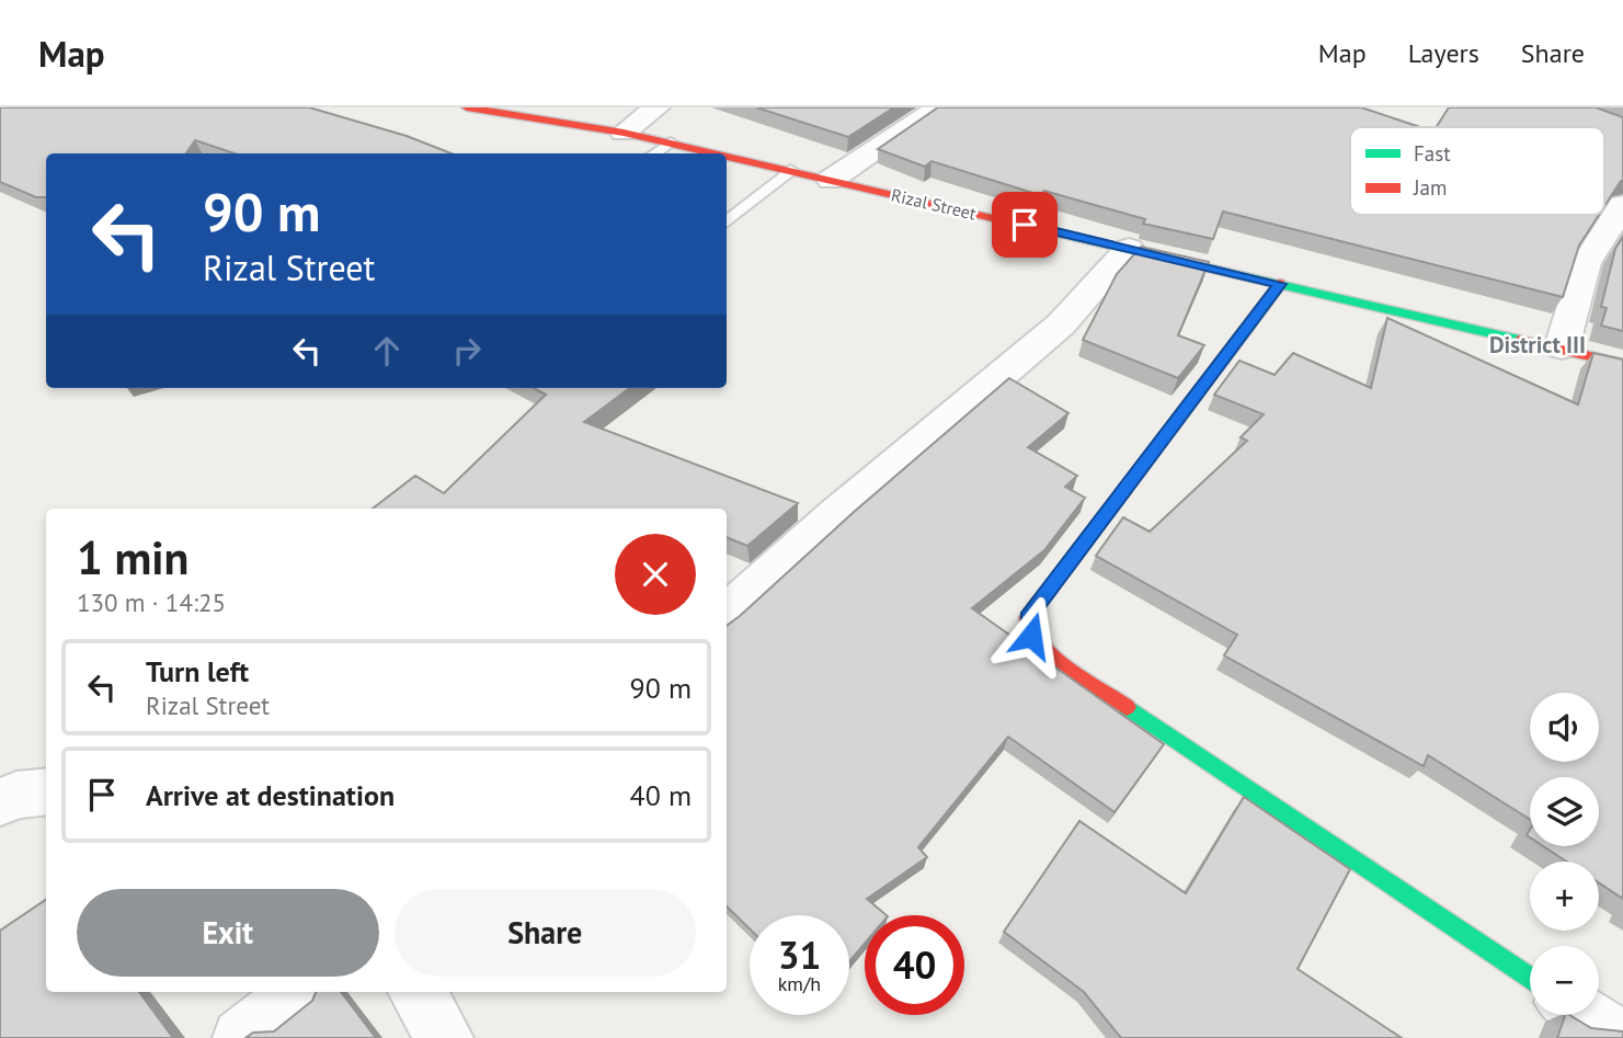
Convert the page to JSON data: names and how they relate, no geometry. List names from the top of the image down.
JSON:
{
  "streets": {
    "main road": ["Rizal Street"]
  },
  "districts": ["District III"],
  "legend": ["Fast", "Jam"],
  "page": {
    "header": "Map",
    "nav": ["Map", "Layers", "Share"],
    "turn": ["90 m", "Rizal Street"],
    "heading": ["1 min", "130 m · 14:25"],
    "list": [
      {
        "name": "Turn left",
        "note": "Rizal Street",
        "value": "90 m"
      },
      {
        "name": "Arrive at destination",
        "value": "40 m"
      }
    ],
    "map_buttons": ["+", "−"],
    "buttons": ["Exit", "Share"],
    "speed": "31 km/h",
    "limit": "40"
  }
}
